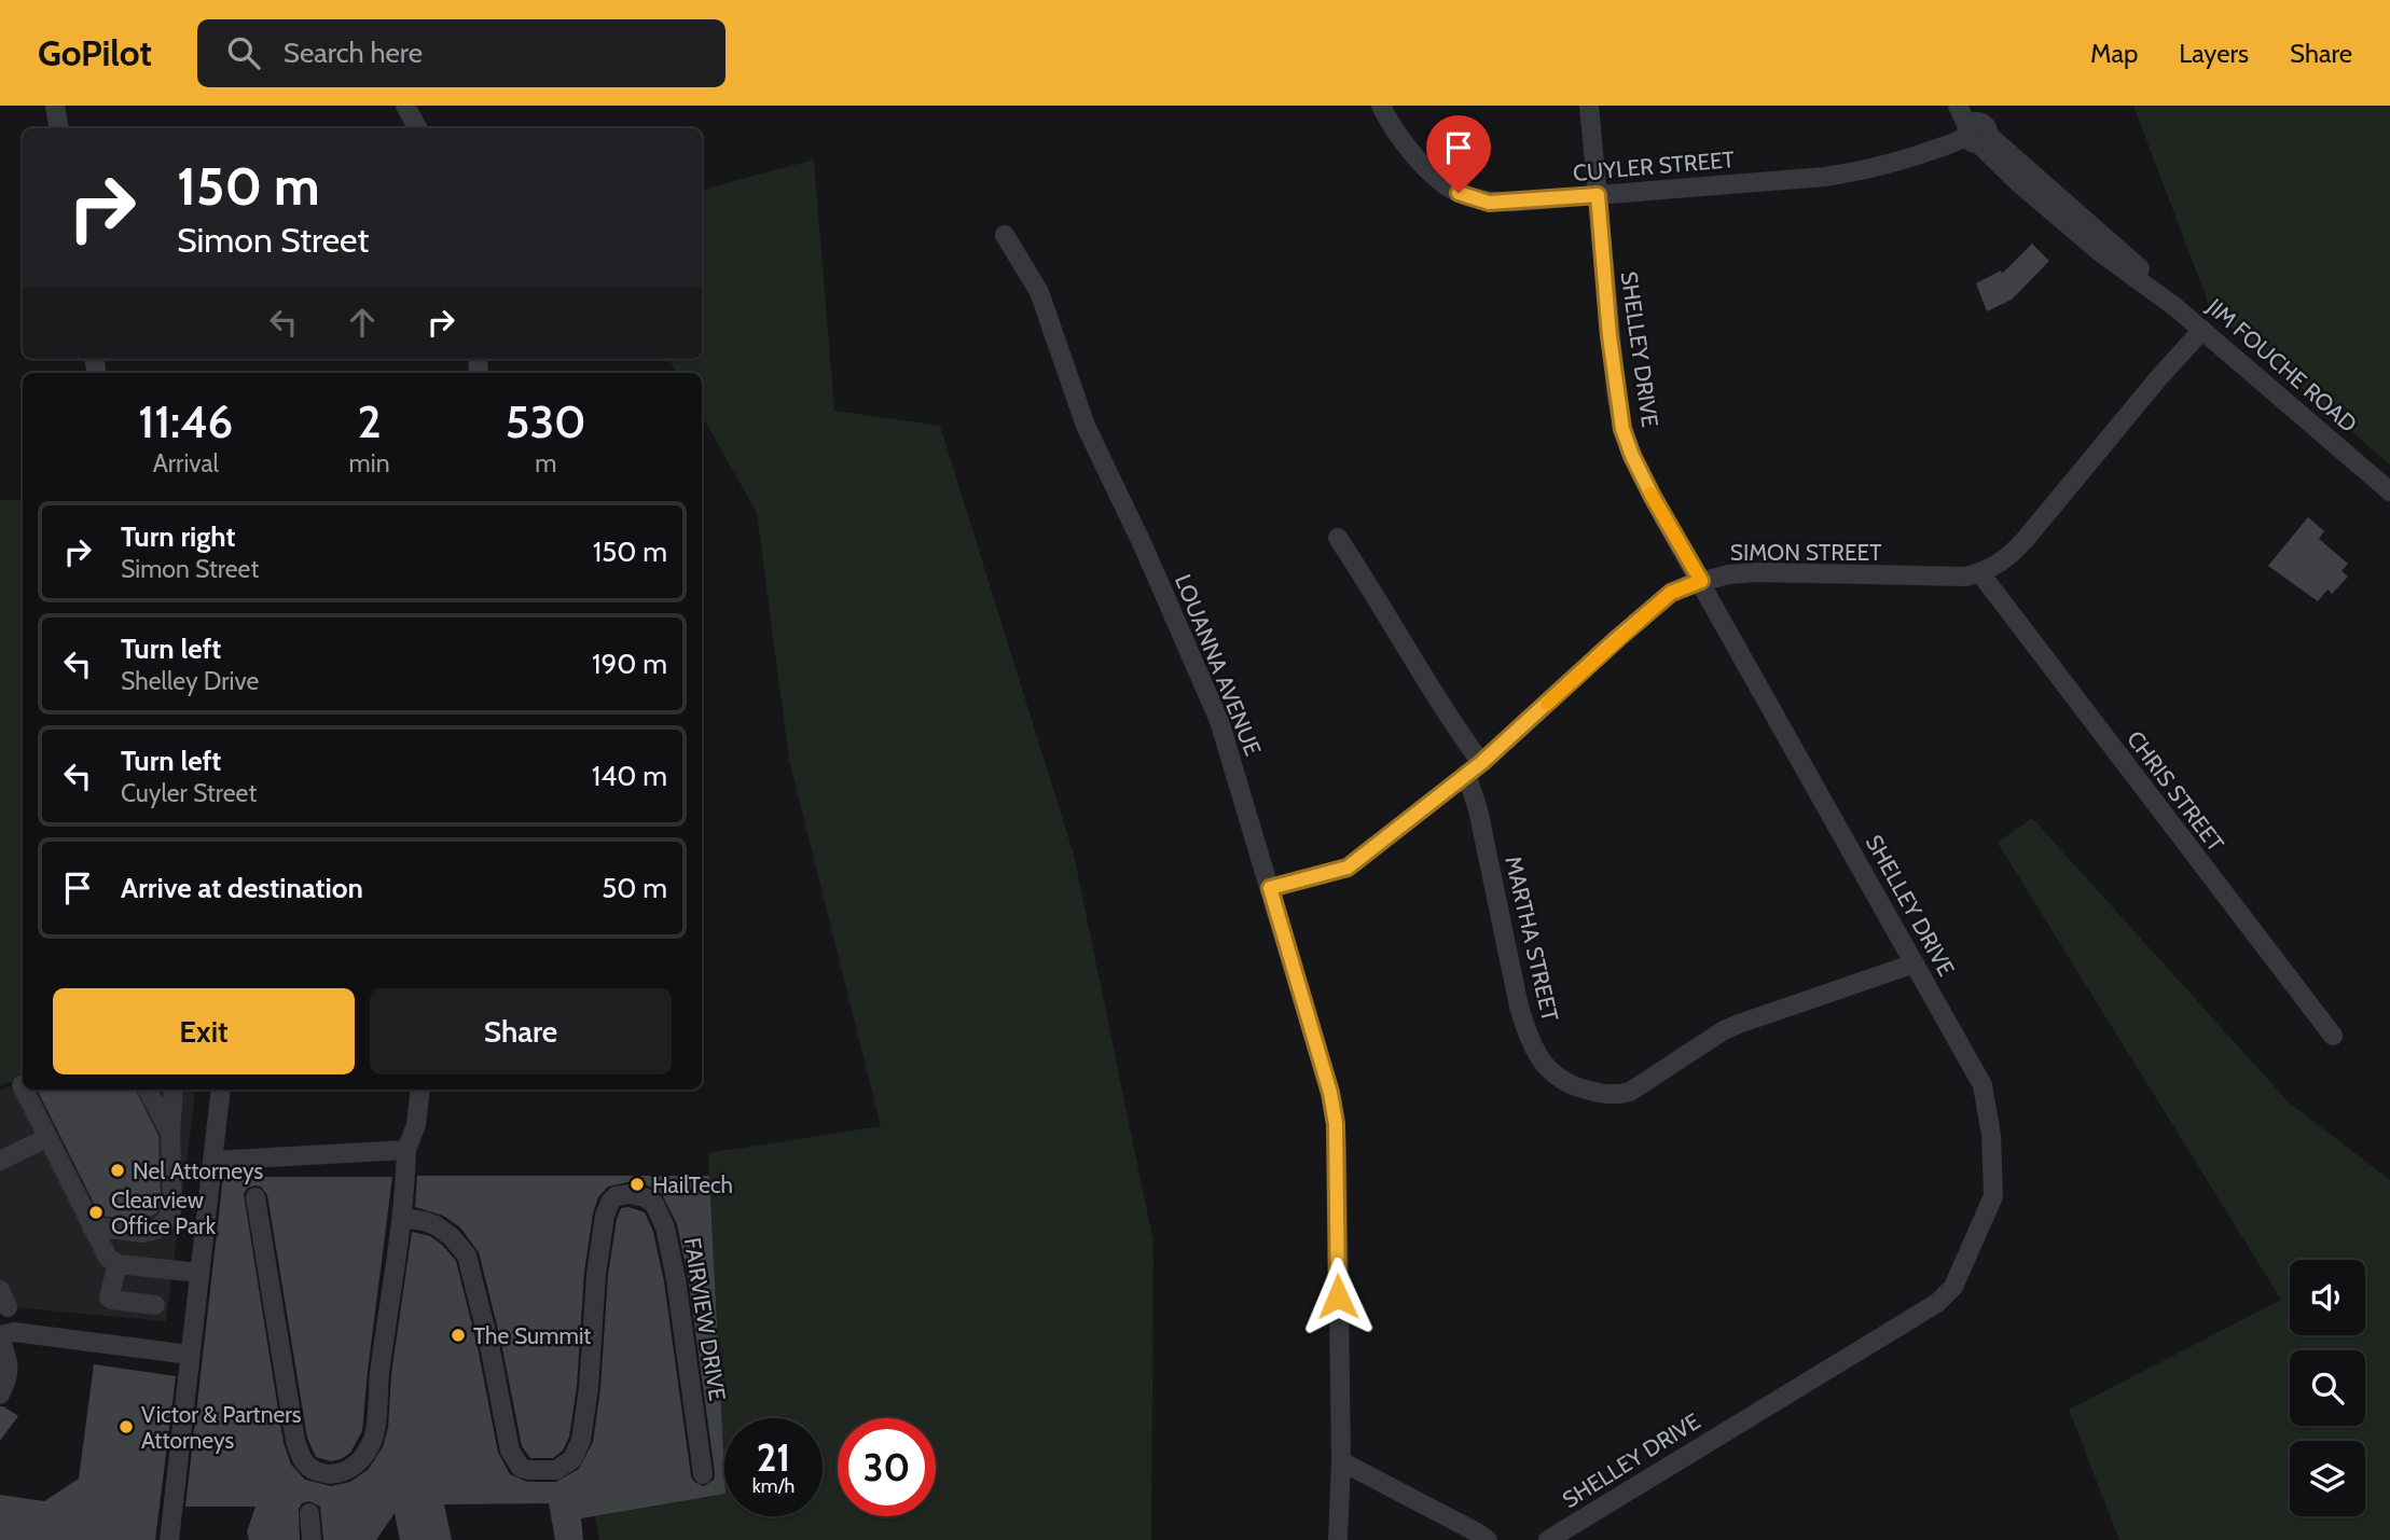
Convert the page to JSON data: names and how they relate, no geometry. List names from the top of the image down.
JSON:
{
  "streets": {
    "street": [
      "CUYLER STREET",
      "SHELLEY DRIVE",
      "JIM FOUCHE ROAD",
      "SIMON STREET",
      "LOUANNA AVENUE",
      "CHRIS STREET",
      "MARTHA STREET",
      "FAIRVIEW DRIVE"
    ]
  },
  "crossings": [
    ["CUYLER STREET", "SHELLEY DRIVE"],
    ["CUYLER STREET", "JIM FOUCHE ROAD"],
    ["SHELLEY DRIVE", "SIMON STREET"],
    ["SHELLEY DRIVE", "MARTHA STREET"],
    ["JIM FOUCHE ROAD", "SIMON STREET"],
    ["SIMON STREET", "LOUANNA AVENUE"],
    ["SIMON STREET", "CHRIS STREET"],
    ["SIMON STREET", "MARTHA STREET"]
  ],
  "places": [
    "Nel Attorneys",
    "HailTech",
    "Clearview Office Park",
    "The Summit",
    "Victor & Partners Attorneys"
  ],
  "page": {
    "header": "GoPilot",
    "search": "Search here",
    "nav": ["Map", "Layers", "Share"],
    "turn": ["150 m", "Simon Street"],
    "eta": [
      "11:46",
      "Arrival",
      "2",
      "min",
      "530",
      "m"
    ],
    "list": [
      {
        "name": "Turn right",
        "note": "Simon Street",
        "value": "150 m"
      },
      {
        "name": "Turn left",
        "note": "Shelley Drive",
        "value": "190 m"
      },
      {
        "name": "Turn left",
        "note": "Cuyler Street",
        "value": "140 m"
      },
      {
        "name": "Arrive at destination",
        "value": "50 m"
      }
    ],
    "buttons": ["Exit", "Share"],
    "speed": "21 km/h",
    "limit": "30"
  }
}
